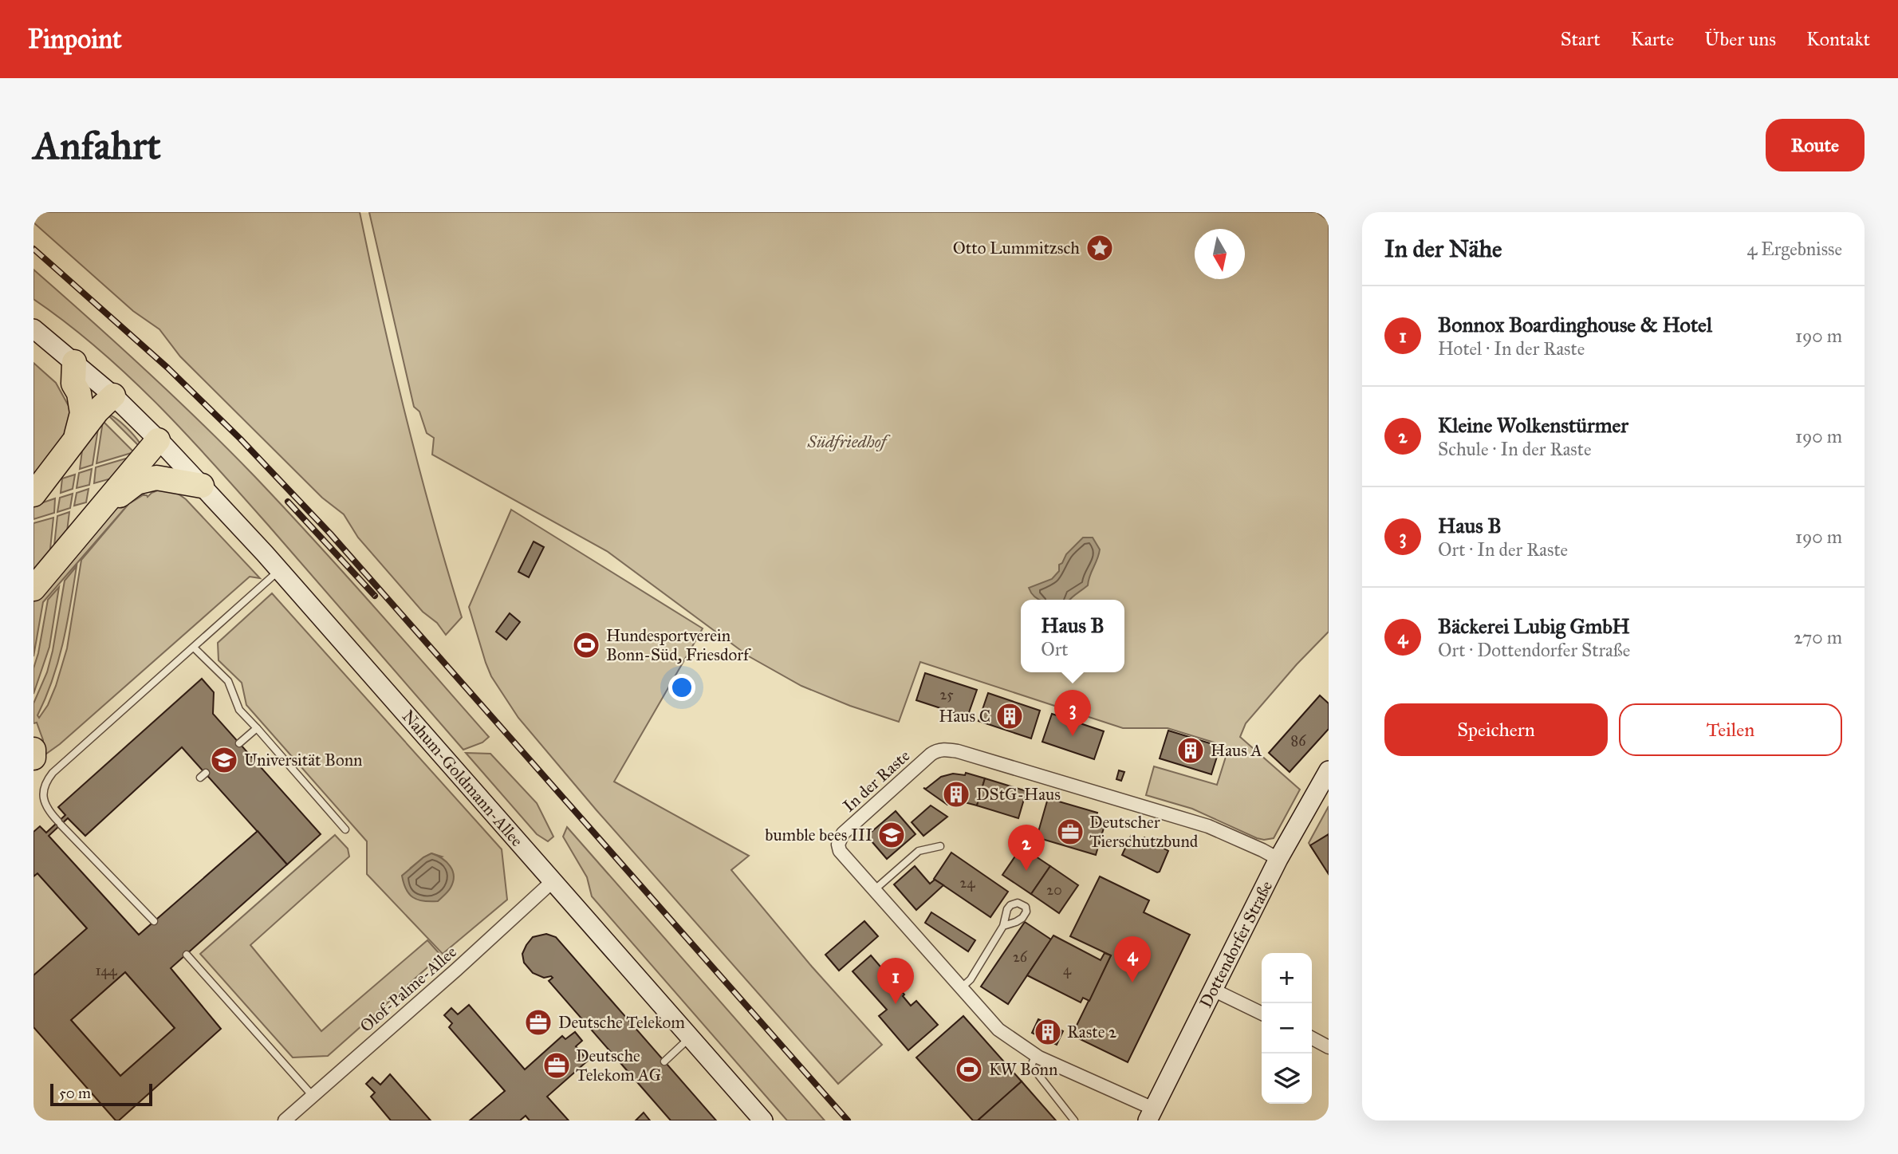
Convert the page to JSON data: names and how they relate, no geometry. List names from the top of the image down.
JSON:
{
  "streets": {
    "main road": ["Nahum-Goldmann-Allee", "Dottendorfer Straße"],
    "street": ["In der Raste", "Olof-Palme-Allee"]
  },
  "crossings": [
    ["Nahum-Goldmann-Allee", "Olof-Palme-Allee"],
    ["In der Raste", "Dottendorfer Straße"]
  ],
  "parks": ["Südfriedhof"],
  "places": {
    "place": ["Otto Lummitzsch"],
    "sports": ["Hundesportverein Bonn-Süd, Friesdorf", "KW Bonn"],
    "building": [
      "Haus C",
      "Haus A",
      "DStG-Haus",
      "Raste 2"
    ],
    "school or university": ["Universität Bonn", "bumble bees III"],
    "office": ["Deutscher Tierschutzbund", "Deutsche Telekom", "Deutsche Telekom AG"]
  },
  "house_numbers": [
    "25",
    "86",
    "24",
    "20",
    "26",
    "4",
    "144"
  ],
  "scale_bar": "50 m",
  "north": "bottom",
  "page": {
    "header": "Pinpoint",
    "nav": [
      "Start",
      "Karte",
      "Über uns",
      "Kontakt"
    ],
    "buttons": [
      "Route",
      ["Speichern", "Teilen"]
    ],
    "title": "Anfahrt",
    "heading": ["In der Nähe", "4 Ergebnisse"],
    "list": [
      {
        "mark": "1",
        "name": "Bonnox Boardinghouse & Hotel",
        "note": "Hotel · In der Raste",
        "value": "190 m"
      },
      {
        "mark": "2",
        "name": "Kleine Wolkenstürmer",
        "note": "Schule · In der Raste",
        "value": "190 m"
      },
      {
        "mark": "3",
        "name": "Haus B",
        "note": "Ort · In der Raste",
        "value": "190 m"
      },
      {
        "mark": "4",
        "name": "Bäckerei Lubig GmbH",
        "note": "Ort · Dottendorfer Straße",
        "value": "270 m"
      }
    ],
    "popup": ["Haus B", "Ort"],
    "pins": [
      "3",
      "2",
      "4",
      "1"
    ],
    "map_buttons": ["+", "−"],
    "scale": "50 m"
  }
}
